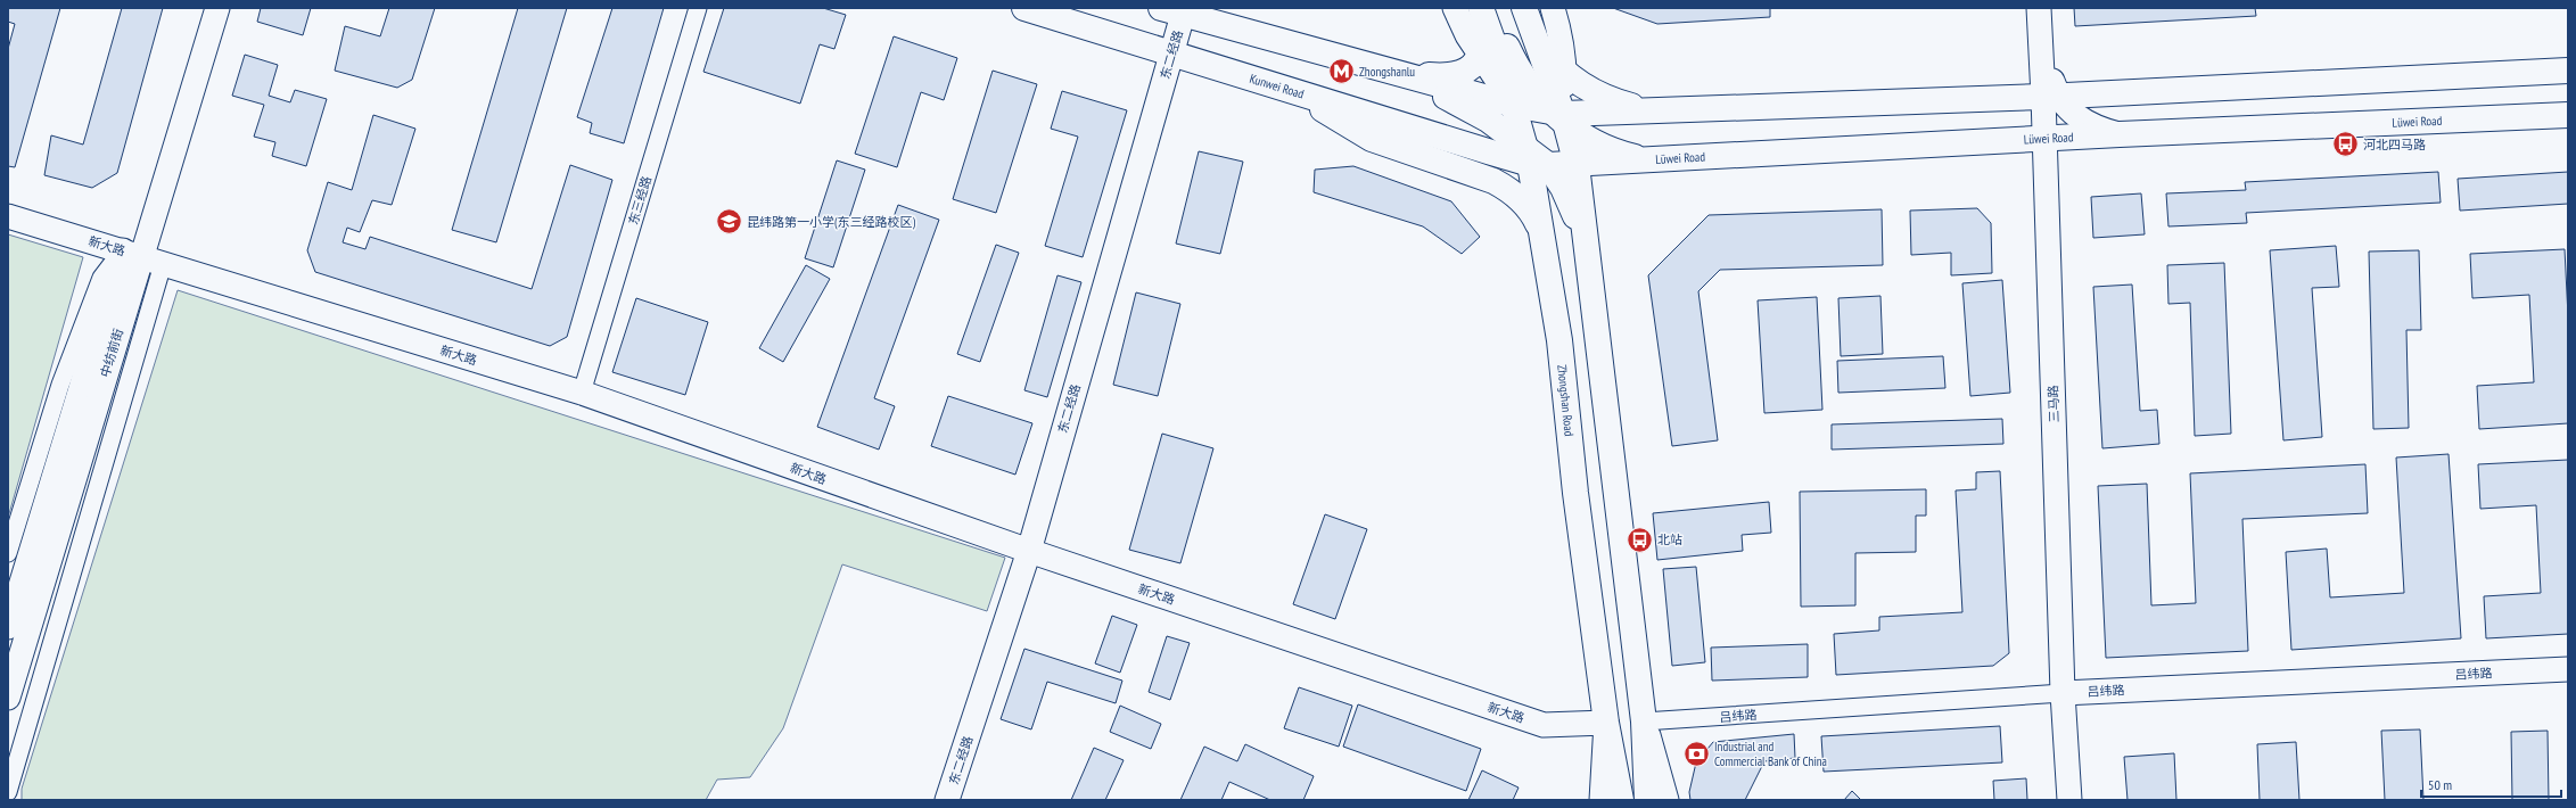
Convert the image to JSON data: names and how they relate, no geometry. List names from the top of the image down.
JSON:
{
  "streets": {
    "main road": ["Kunwei Road", "Lüwei Road", "Zhongshan Road"],
    "street": [
      "东二经路",
      "东三经路",
      "新大路",
      "中纺前街",
      "三马路",
      "吕纬路"
    ]
  },
  "crossings": [
    ["东二经路", "Kunwei Road"],
    ["东二经路", "新大路"],
    ["Kunwei Road", "Lüwei Road"],
    ["Kunwei Road", "Zhongshan Road"],
    ["Lüwei Road", "Zhongshan Road"],
    ["Lüwei Road", "三马路"],
    ["东三经路", "新大路"],
    ["新大路", "中纺前街"],
    ["新大路", "Zhongshan Road"],
    ["三马路", "吕纬路"]
  ],
  "places": {
    "metro station": ["Zhongshanlu"],
    "bus stop": ["河北四马路", "北站"],
    "school or university": ["昆纬路第一小学(东三经路校区)"],
    "bank": ["Industrial and Commercial Bank of China"]
  },
  "scale_bar": "50 m"
}
